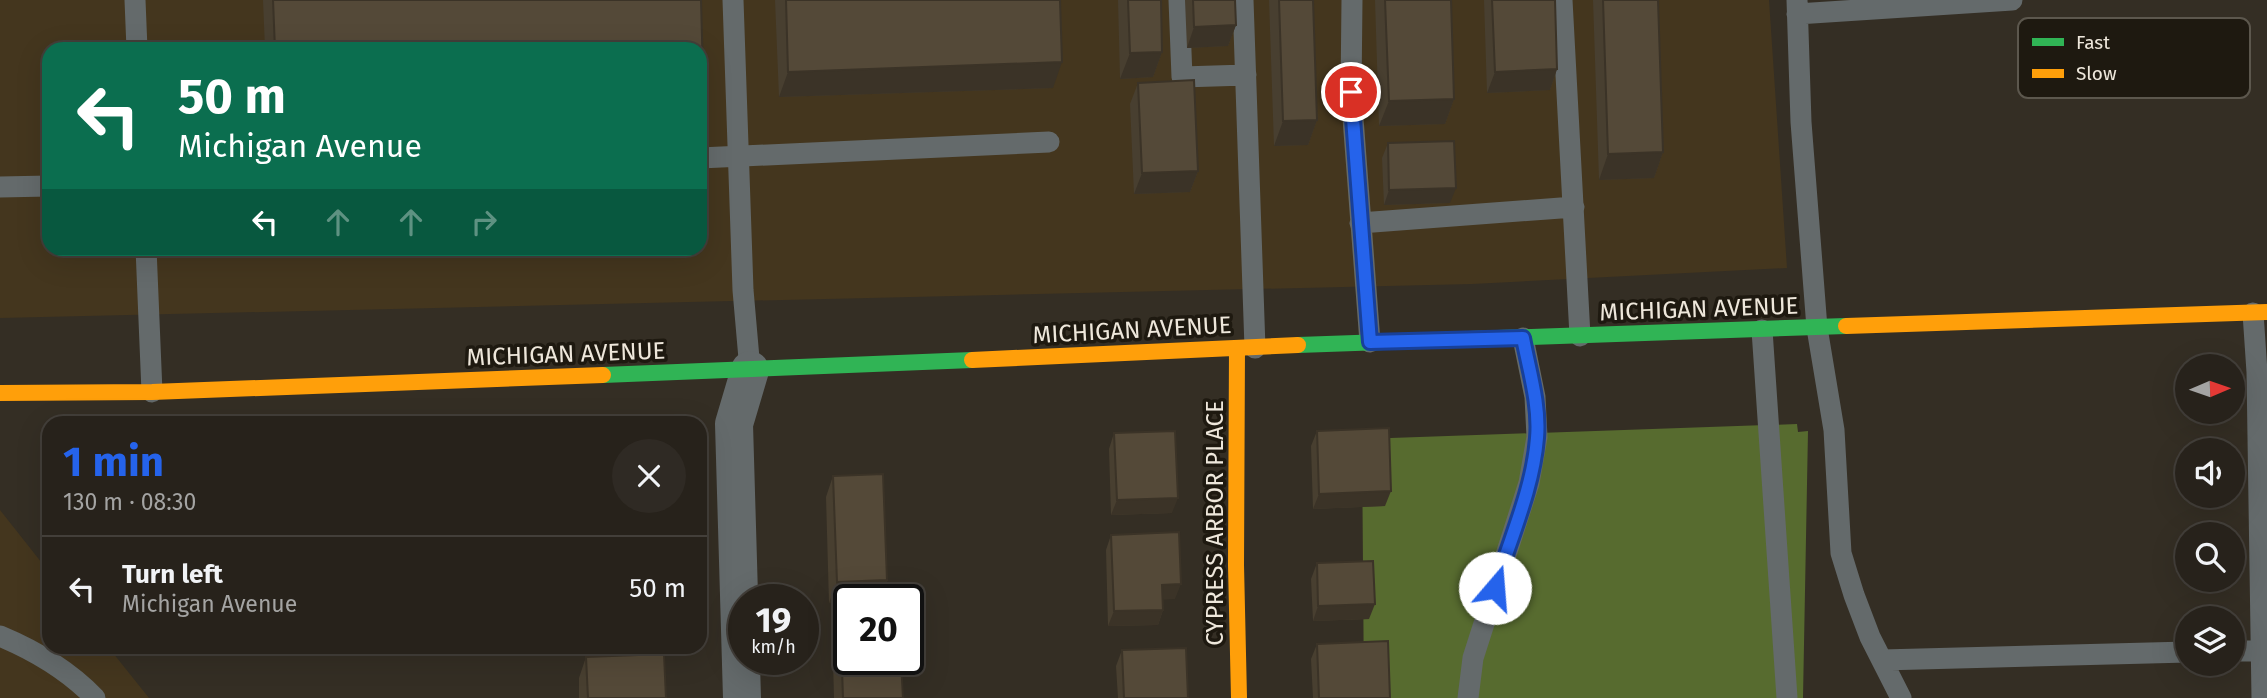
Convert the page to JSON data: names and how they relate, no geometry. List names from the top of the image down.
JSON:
{
  "streets": {
    "main road": ["MICHIGAN AVENUE", "CYPRESS ARBOR PLACE"]
  },
  "crossings": [
    ["MICHIGAN AVENUE", "CYPRESS ARBOR PLACE"]
  ],
  "legend": ["Fast", "Slow"],
  "north": "right",
  "page": {
    "turn": ["50 m", "Michigan Avenue"],
    "heading": ["1 min", "130 m · 08:30"],
    "list": [
      {
        "name": "Turn left",
        "note": "Michigan Avenue",
        "value": "50 m"
      }
    ],
    "speed": "19 km/h",
    "limit": "20"
  }
}
